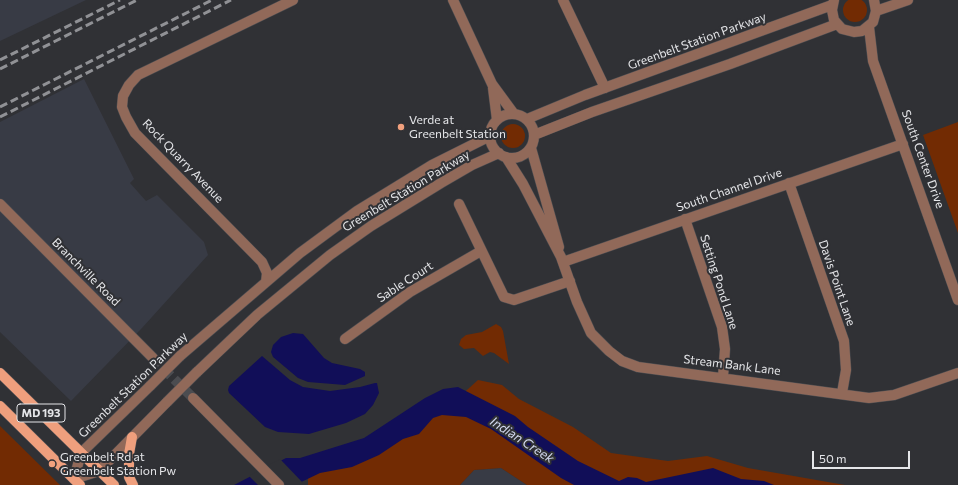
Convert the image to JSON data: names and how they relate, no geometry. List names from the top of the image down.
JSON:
{
  "streets": {
    "main road": ["MD 193"],
    "street": [
      "Greenbelt Station Parkway",
      "South Center Drive",
      "Rock Quarry Avenue",
      "South Channel Drive",
      "Branchville Road",
      "Sable Court",
      "Setting Pond Lane",
      "Davis Point Lane",
      "Stream Bank Lane"
    ]
  },
  "crossings": [
    ["Greenbelt Station Parkway", "Rock Quarry Avenue"],
    ["Greenbelt Station Parkway", "Stream Bank Lane"],
    ["Greenbelt Station Parkway", "MD 193"],
    ["South Center Drive", "South Channel Drive"],
    ["South Channel Drive", "Setting Pond Lane"],
    ["South Channel Drive", "Davis Point Lane"],
    ["South Channel Drive", "Stream Bank Lane"],
    ["Setting Pond Lane", "Stream Bank Lane"],
    ["Davis Point Lane", "Stream Bank Lane"]
  ],
  "water": ["Indian Creek"],
  "places": ["Verde at Greenbelt Station", "Greenbelt Rd at Greenbelt Station Pw"],
  "scale_bar": "50 m"
}
